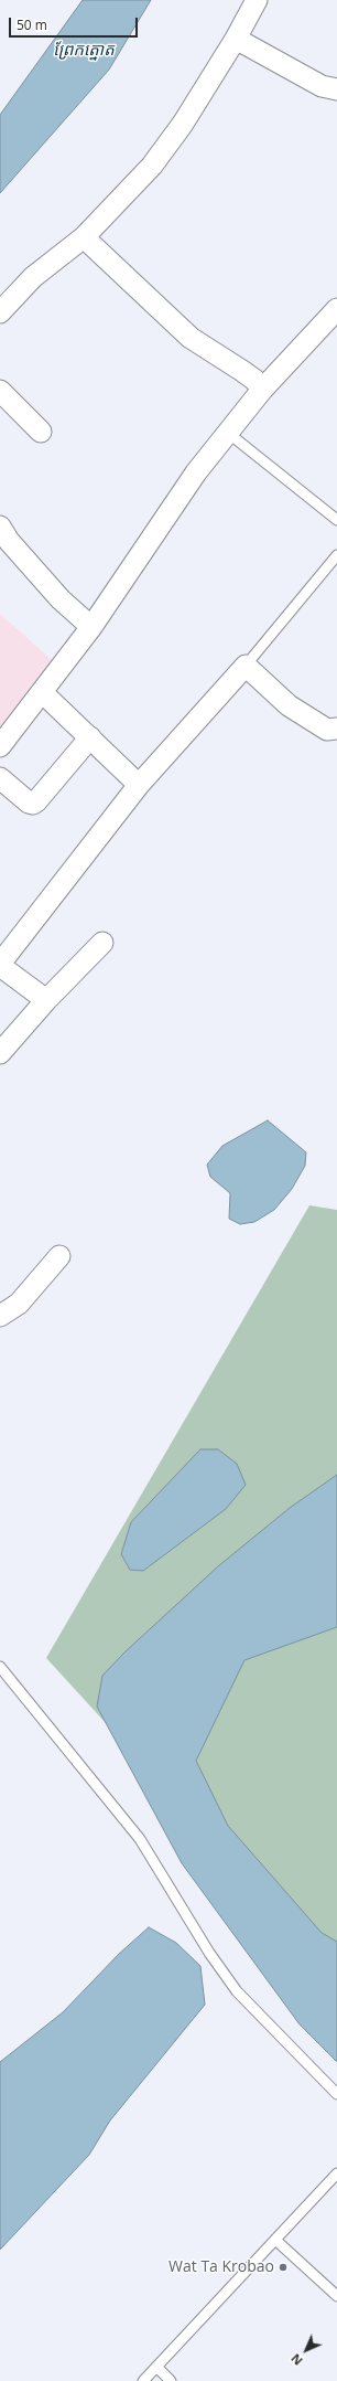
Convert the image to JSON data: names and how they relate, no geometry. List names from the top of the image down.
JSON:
{
  "water": ["ព្រែកត្នោត"],
  "places": ["Wat Ta Krobao"],
  "scale_bar": "50 m",
  "north": "bottom left"
}
